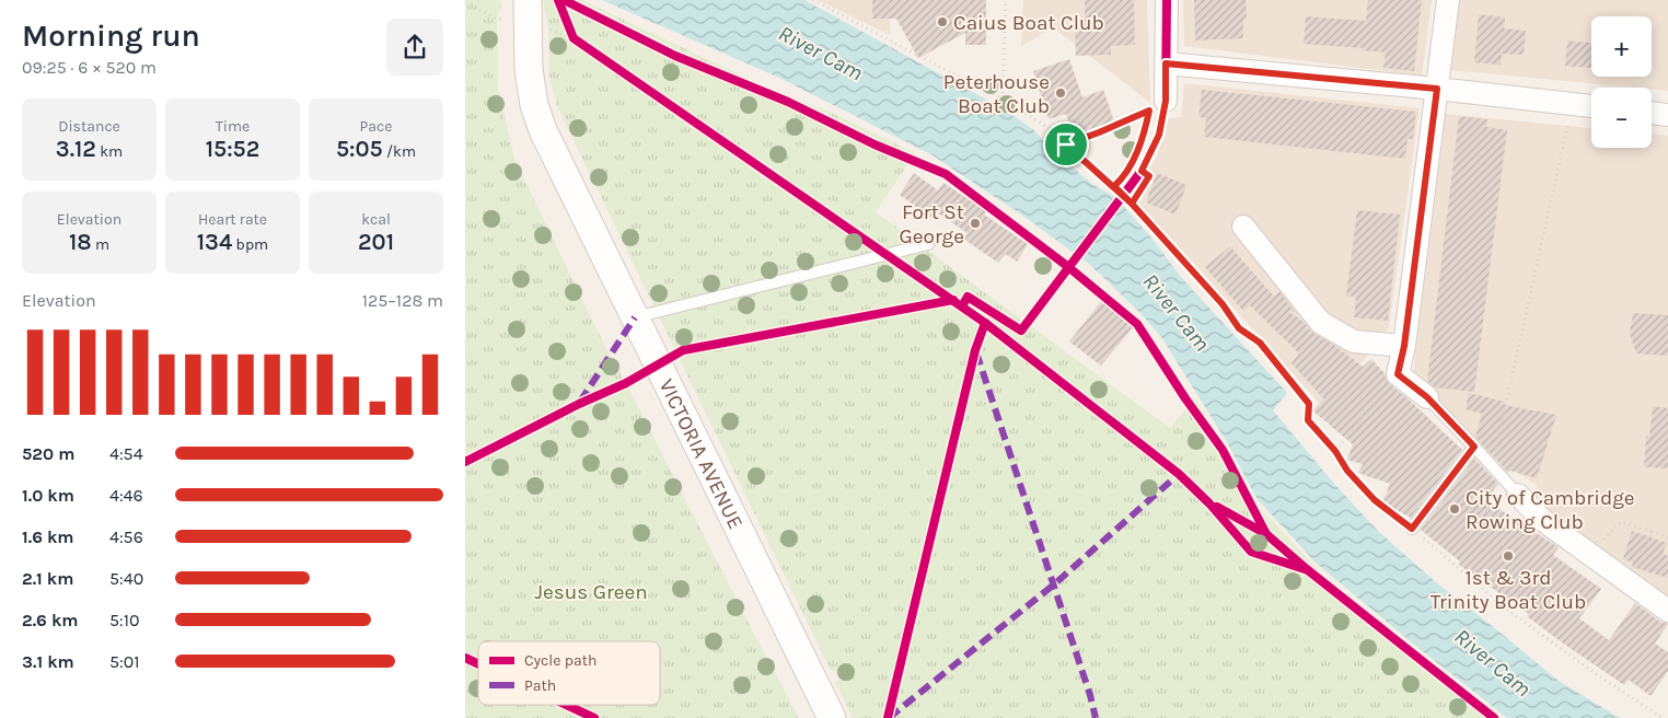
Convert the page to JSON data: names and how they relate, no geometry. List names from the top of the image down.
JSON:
{
  "streets": {
    "street": ["VICTORIA AVENUE"]
  },
  "water": ["River Cam"],
  "parks": ["Jesus Green"],
  "places": [
    "Caius Boat Club",
    "Peterhouse Boat Club",
    "Fort St George",
    "City of Cambridge Rowing Club",
    "1st & 3rd Trinity Boat Club"
  ],
  "legend": ["Cycle path", "Path"],
  "page": {
    "heading": ["Morning run", "09:25 · 6 × 520 m"],
    "map_buttons": ["+", "−"],
    "stats": [
      ["Distance", "3.12 km"],
      ["Time", "15:52"],
      ["Pace", "5:05 /km"],
      ["Elevation", "18 m"],
      ["Heart rate", "134 bpm"],
      ["kcal", "201"]
    ],
    "chart": ["Elevation", "125–128 m"],
    "list": [
      {
        "name": "520 m",
        "note": "4:54"
      },
      {
        "name": "1.0 km",
        "note": "4:46"
      },
      {
        "name": "1.6 km",
        "note": "4:56"
      },
      {
        "name": "2.1 km",
        "note": "5:40"
      },
      {
        "name": "2.6 km",
        "note": "5:10"
      },
      {
        "name": "3.1 km",
        "note": "5:01"
      }
    ]
  }
}
